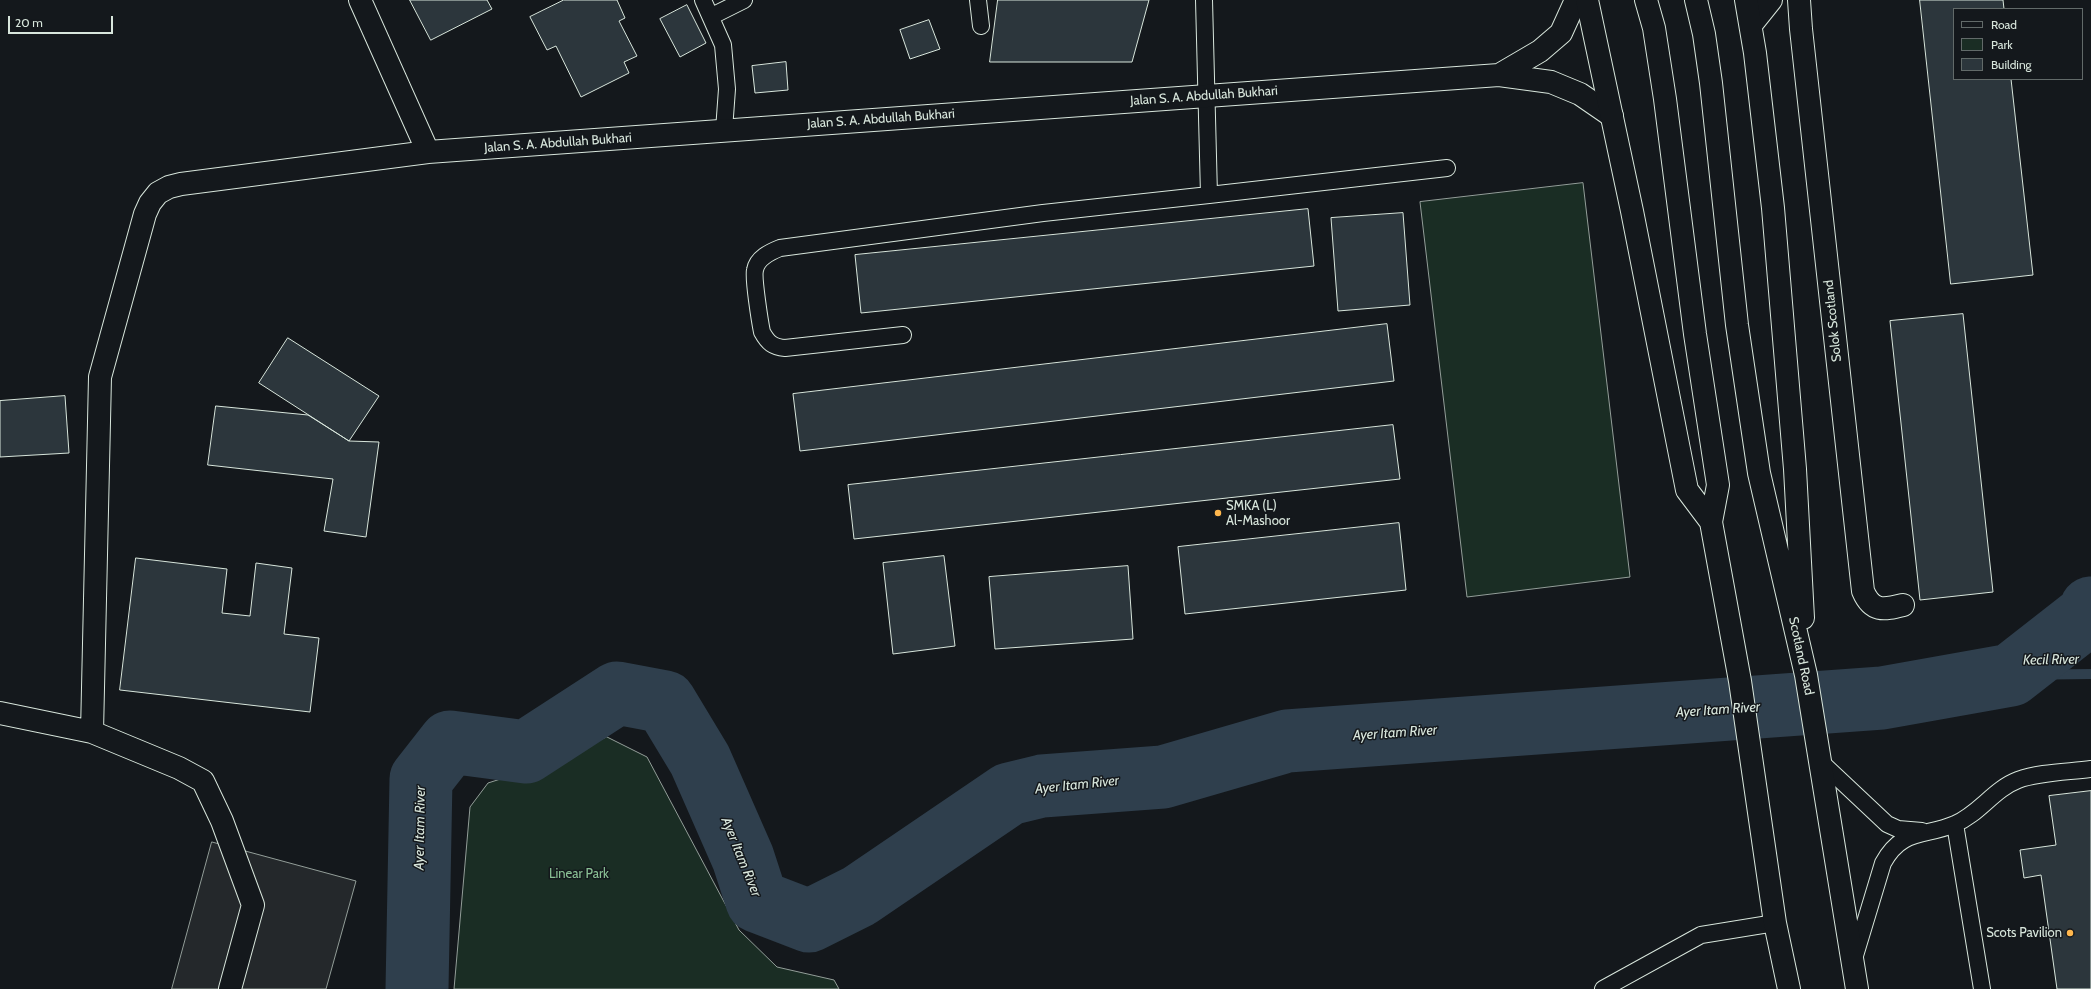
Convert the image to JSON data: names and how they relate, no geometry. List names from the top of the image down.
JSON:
{
  "streets": {
    "main road": ["Jalan S. A. Abdullah Bukhari", "Solok Scotland", "Scotland Road"]
  },
  "water": ["Kecil River", "Ayer Itam River"],
  "parks": ["Linear Park"],
  "places": ["SMKA (L) Al-Mashoor", "Scots Pavilion"],
  "legend": ["Road", "Park", "Building"],
  "scale_bar": "20 m"
}
